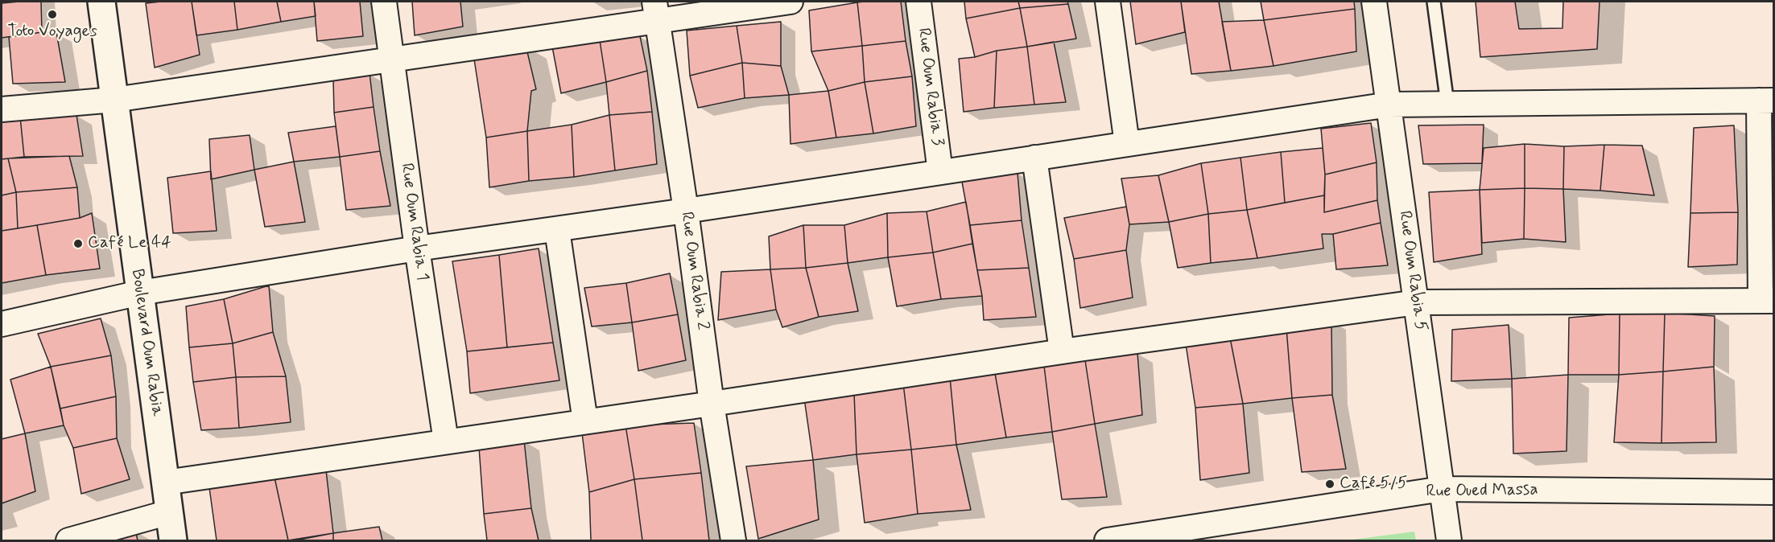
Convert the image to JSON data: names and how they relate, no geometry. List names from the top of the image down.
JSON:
{
  "streets": {
    "street": [
      "Rue Oum Rabia 3",
      "Rue Oum Rabia 1",
      "Rue Oum Rabia 2",
      "Rue Oum Rabia 5",
      "Boulevard Oum Rabia",
      "Rue Oued Massa"
    ]
  },
  "crossings": [
    ["Rue Oum Rabia 5", "Rue Oued Massa"]
  ],
  "places": ["Toto Voyages", "Café Le 44", "Café 5/5"]
}
